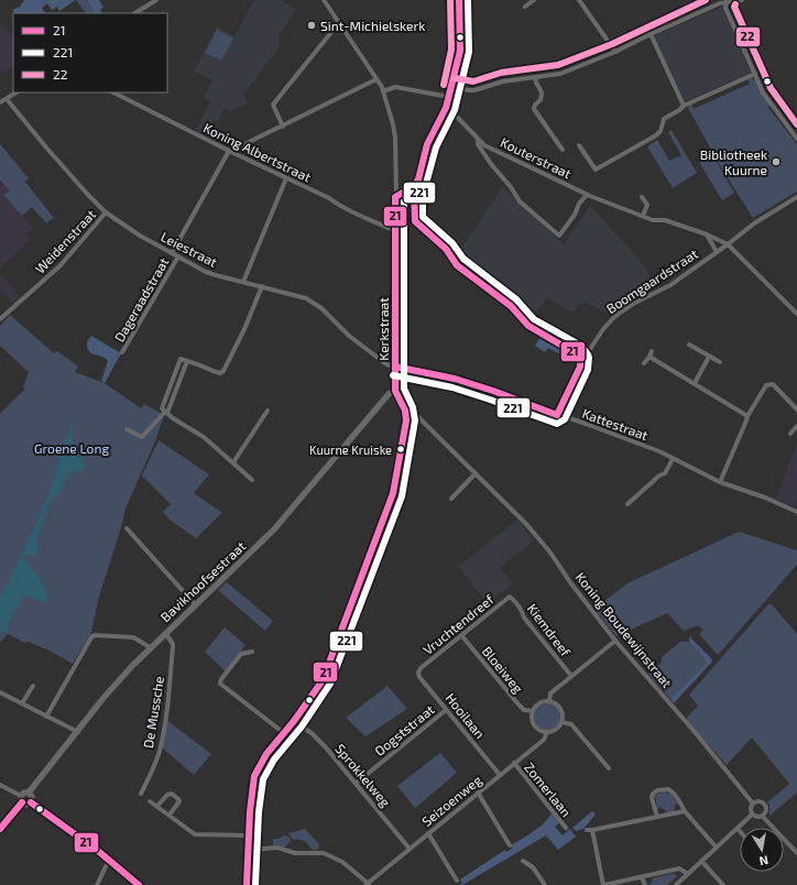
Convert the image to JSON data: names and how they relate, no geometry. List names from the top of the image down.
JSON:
{
  "streets": {
    "street": [
      "Koning Albertstraat",
      "Kouterstraat",
      "Weidenstraat",
      "Leiestraat",
      "Boomgaardstraat",
      "Dageraadstraat",
      "Kerkstraat",
      "Kattestraat",
      "Bavikhoofsestraat",
      "Vruchtendreef",
      "Kiemdreef",
      "Koning Boudewijnstraat",
      "Bloeiweg",
      "De Mussche",
      "Hooilaan",
      "Oogststraat",
      "Sprokkelweg",
      "Zomerlaan",
      "Seizoenweg"
    ]
  },
  "crossings": [
    ["Koning Albertstraat", "Kerkstraat"],
    ["Kouterstraat", "Boomgaardstraat"],
    ["Weidenstraat", "Leiestraat"],
    ["Leiestraat", "Dageraadstraat"],
    ["Leiestraat", "Kerkstraat"],
    ["Leiestraat", "Kattestraat"],
    ["Boomgaardstraat", "Kattestraat"],
    ["Kerkstraat", "Kattestraat"],
    ["Kerkstraat", "Bavikhoofsestraat"],
    ["Kerkstraat", "Koning Boudewijnstraat"],
    ["Bavikhoofsestraat", "De Mussche"],
    ["Vruchtendreef", "Kiemdreef"],
    ["Vruchtendreef", "Bloeiweg"],
    ["Vruchtendreef", "Hooilaan"],
    ["Bloeiweg", "Seizoenweg"],
    ["Hooilaan", "Oogststraat"],
    ["Hooilaan", "Seizoenweg"],
    ["Oogststraat", "Sprokkelweg"],
    ["Sprokkelweg", "Seizoenweg"],
    ["Zomerlaan", "Seizoenweg"]
  ],
  "parks": ["Groene Long"],
  "places": ["Sint-Michielskerk", "Bibliotheek Kuurne", "Kuurne Kruiske"],
  "lines": ["transit line 21", "transit line 221", "transit line 22"],
  "legend": ["21", "221", "22"],
  "north": "bottom"
}
